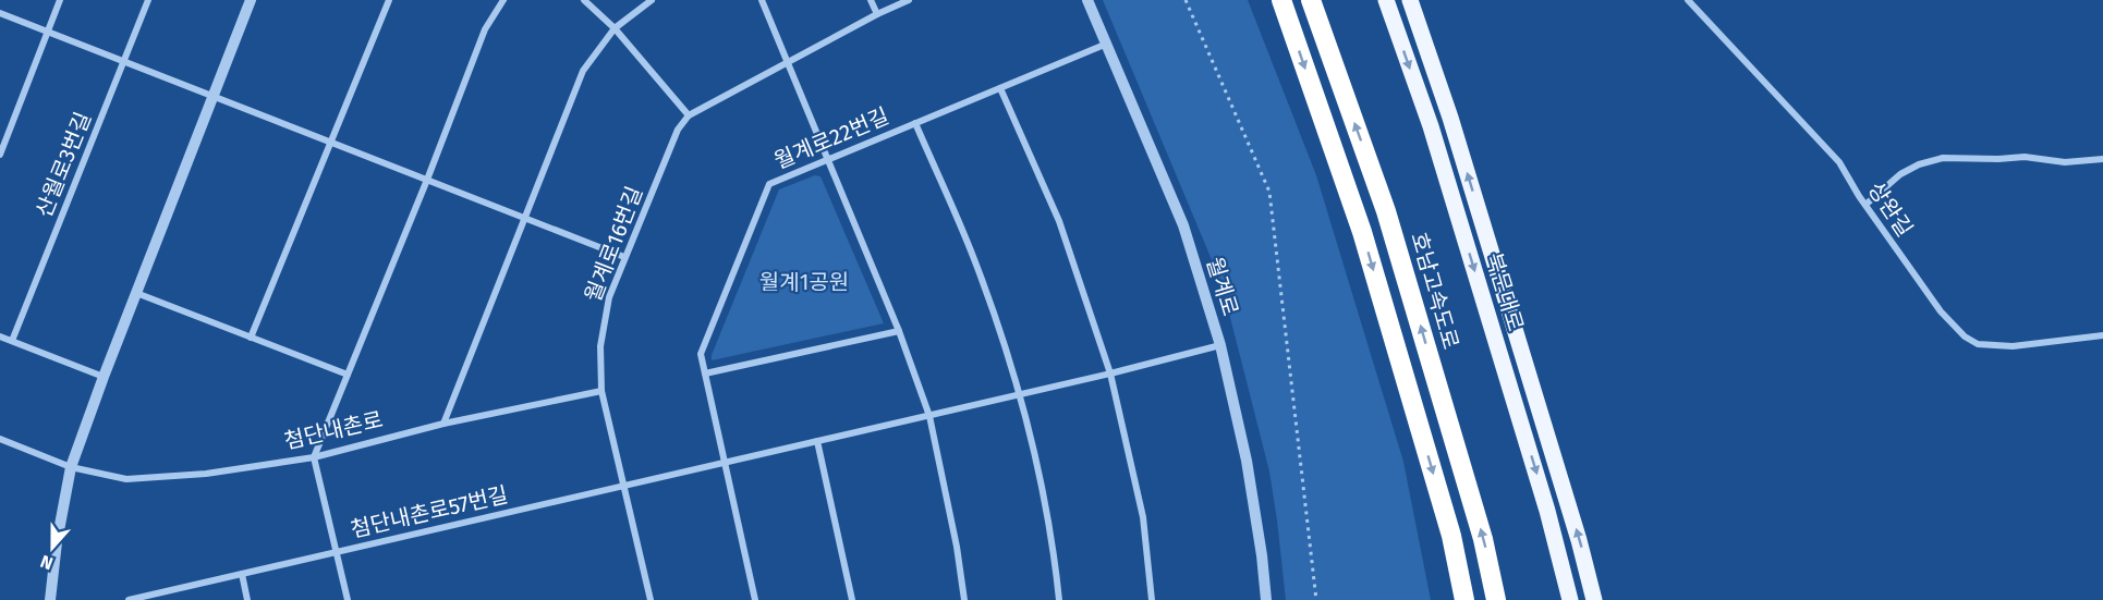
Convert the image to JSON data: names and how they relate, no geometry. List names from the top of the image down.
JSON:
{
  "streets": {
    "highway": ["호남고속도로"],
    "main road": ["북문대로"],
    "street": [
      "월계로22번길",
      "산월로3번길",
      "상완길",
      "월계로16번길",
      "월계로",
      "첨단내촌로",
      "첨단내촌로57번길"
    ]
  },
  "crossings": [
    ["월계로22번길", "월계로"],
    ["월계로22번길", "첨단내촌로57번길"],
    ["월계로16번길", "첨단내촌로"],
    ["월계로16번길", "첨단내촌로57번길"],
    ["월계로", "첨단내촌로57번길"]
  ],
  "parks": ["월계1공원"],
  "north": "bottom"
}
